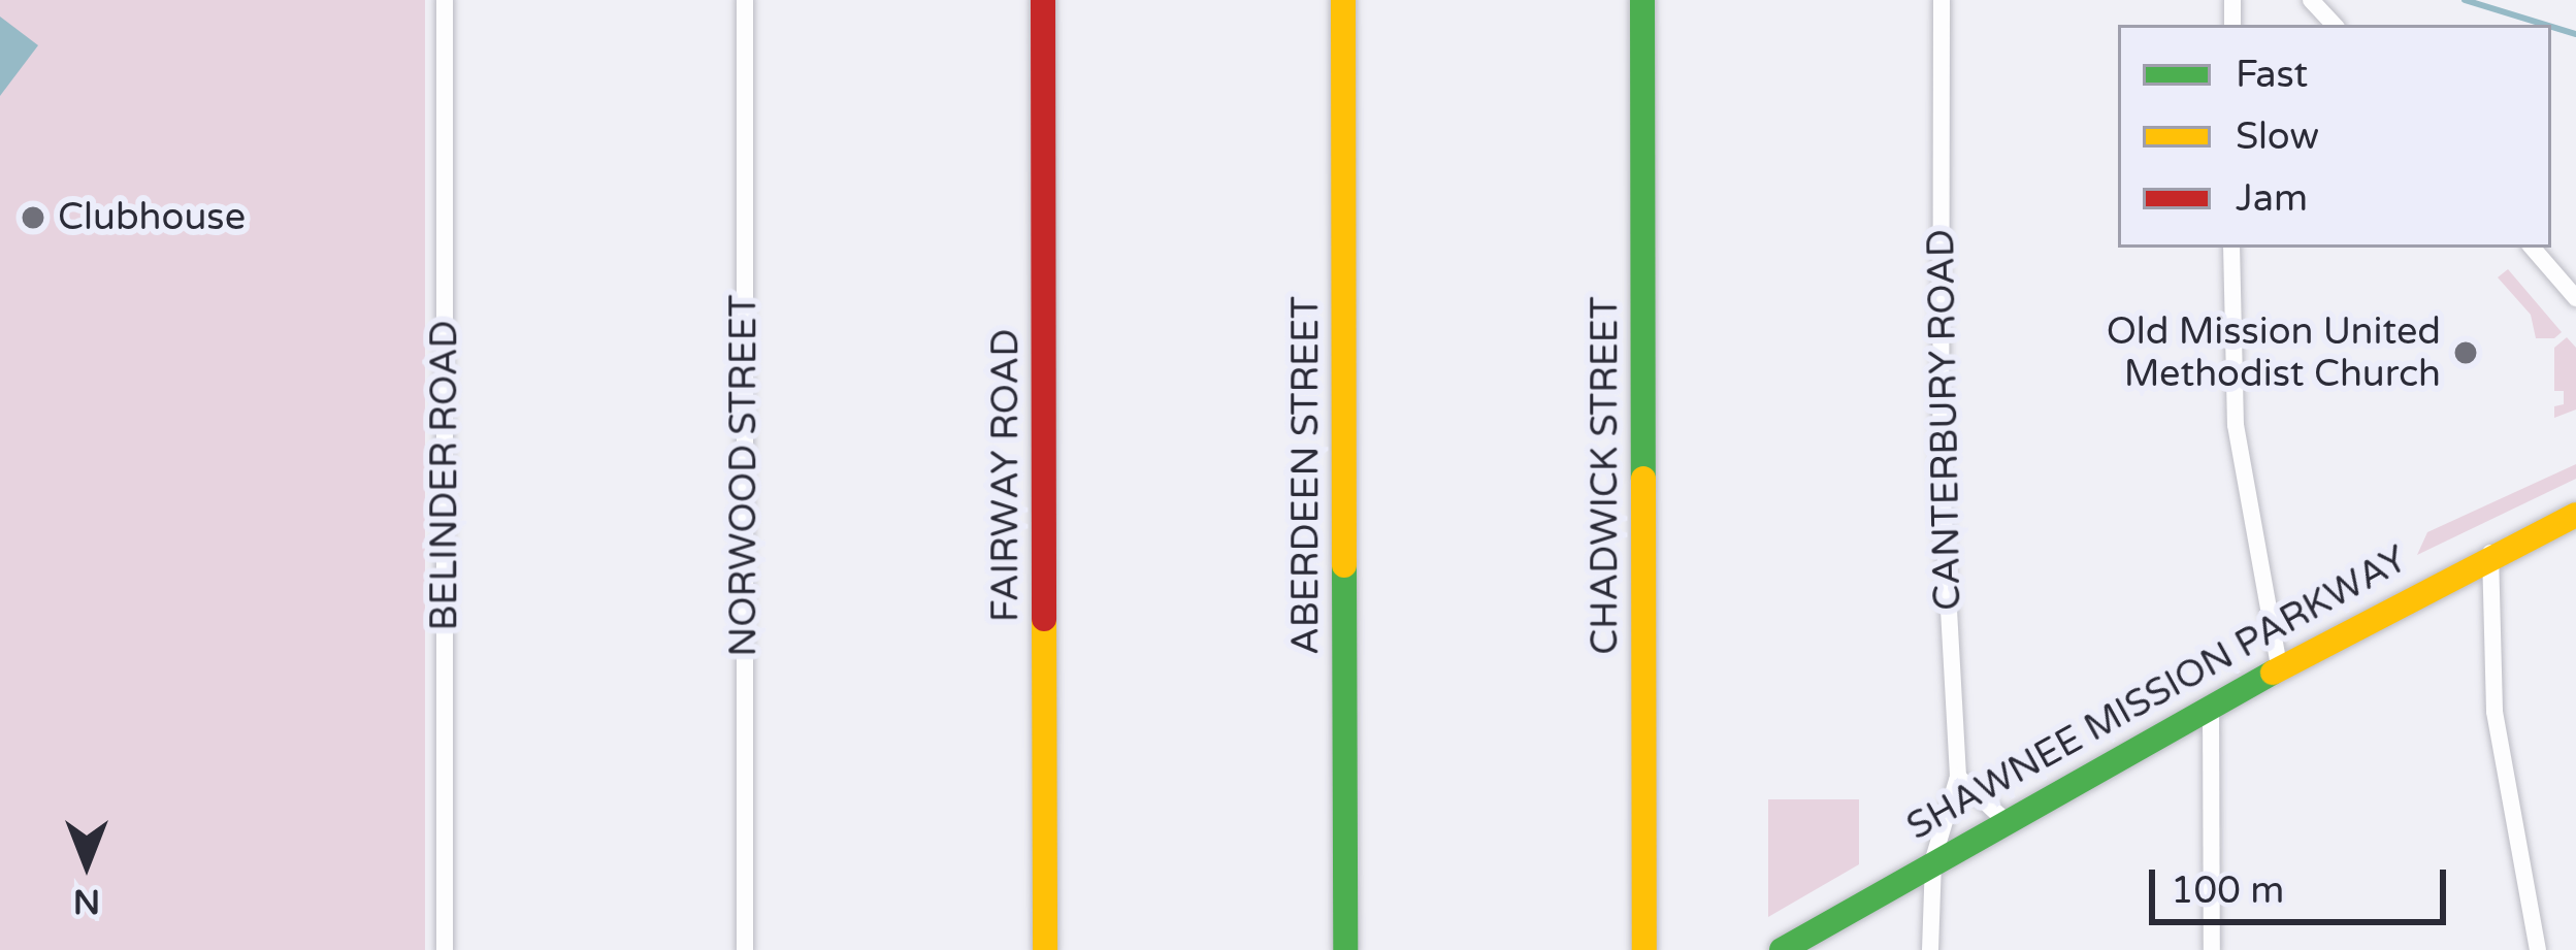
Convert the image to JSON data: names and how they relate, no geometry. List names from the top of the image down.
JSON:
{
  "streets": {
    "main road": [
      "FAIRWAY ROAD",
      "ABERDEEN STREET",
      "CHADWICK STREET",
      "SHAWNEE MISSION PARKWAY"
    ],
    "street": ["CANTERBURY ROAD", "BELINDER ROAD", "NORWOOD STREET"]
  },
  "places": ["Clubhouse", "Old Mission United Methodist Church"],
  "legend": ["Fast", "Slow", "Jam"],
  "scale_bar": "100 m",
  "north": "bottom"
}
